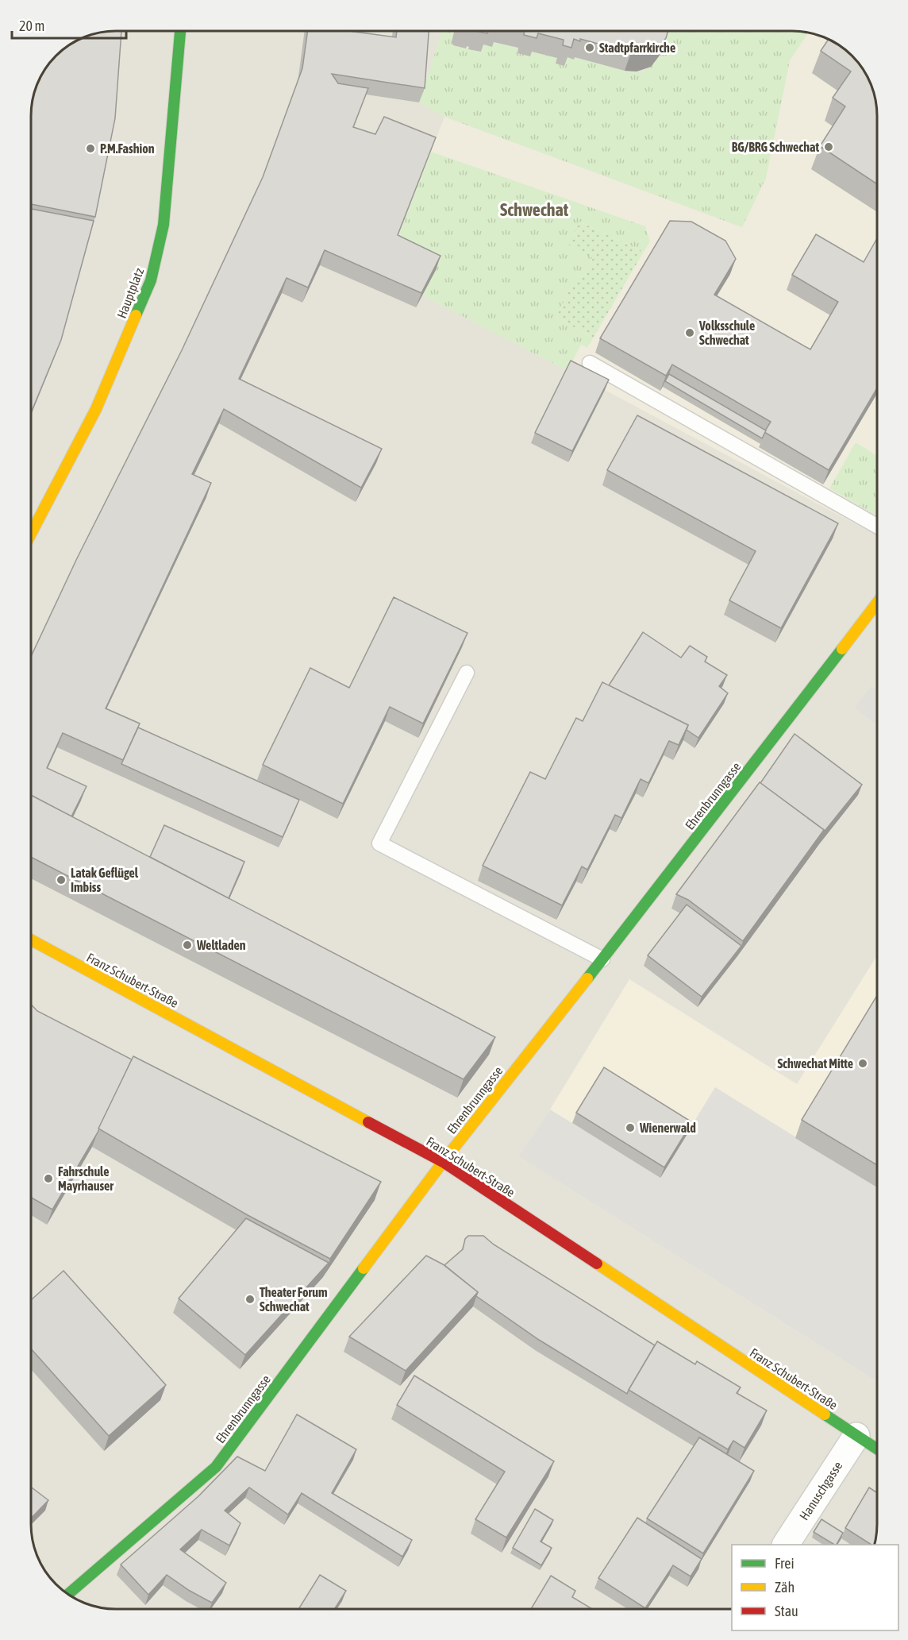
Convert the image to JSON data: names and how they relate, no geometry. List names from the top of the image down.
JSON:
{
  "streets": {
    "street": [
      "Hauptplatz",
      "Ehrenbrunngasse",
      "Franz Schubert-Straße",
      "Hanuschgasse"
    ]
  },
  "crossings": [
    ["Ehrenbrunngasse", "Franz Schubert-Straße"],
    ["Franz Schubert-Straße", "Hanuschgasse"]
  ],
  "districts": ["Schwechat"],
  "places": [
    "Stadtpfarrkirche",
    "BG/BRG Schwechat",
    "P.M.Fashion",
    "Volksschule Schwechat",
    "Latak Geflügel Imbiss",
    "Weltladen",
    "Schwechat Mitte",
    "Wienerwald",
    "Fahrschule Mayrhauser",
    "Theater Forum Schwechat"
  ],
  "legend": ["Frei", "Zäh", "Stau"],
  "scale_bar": "20 m"
}
